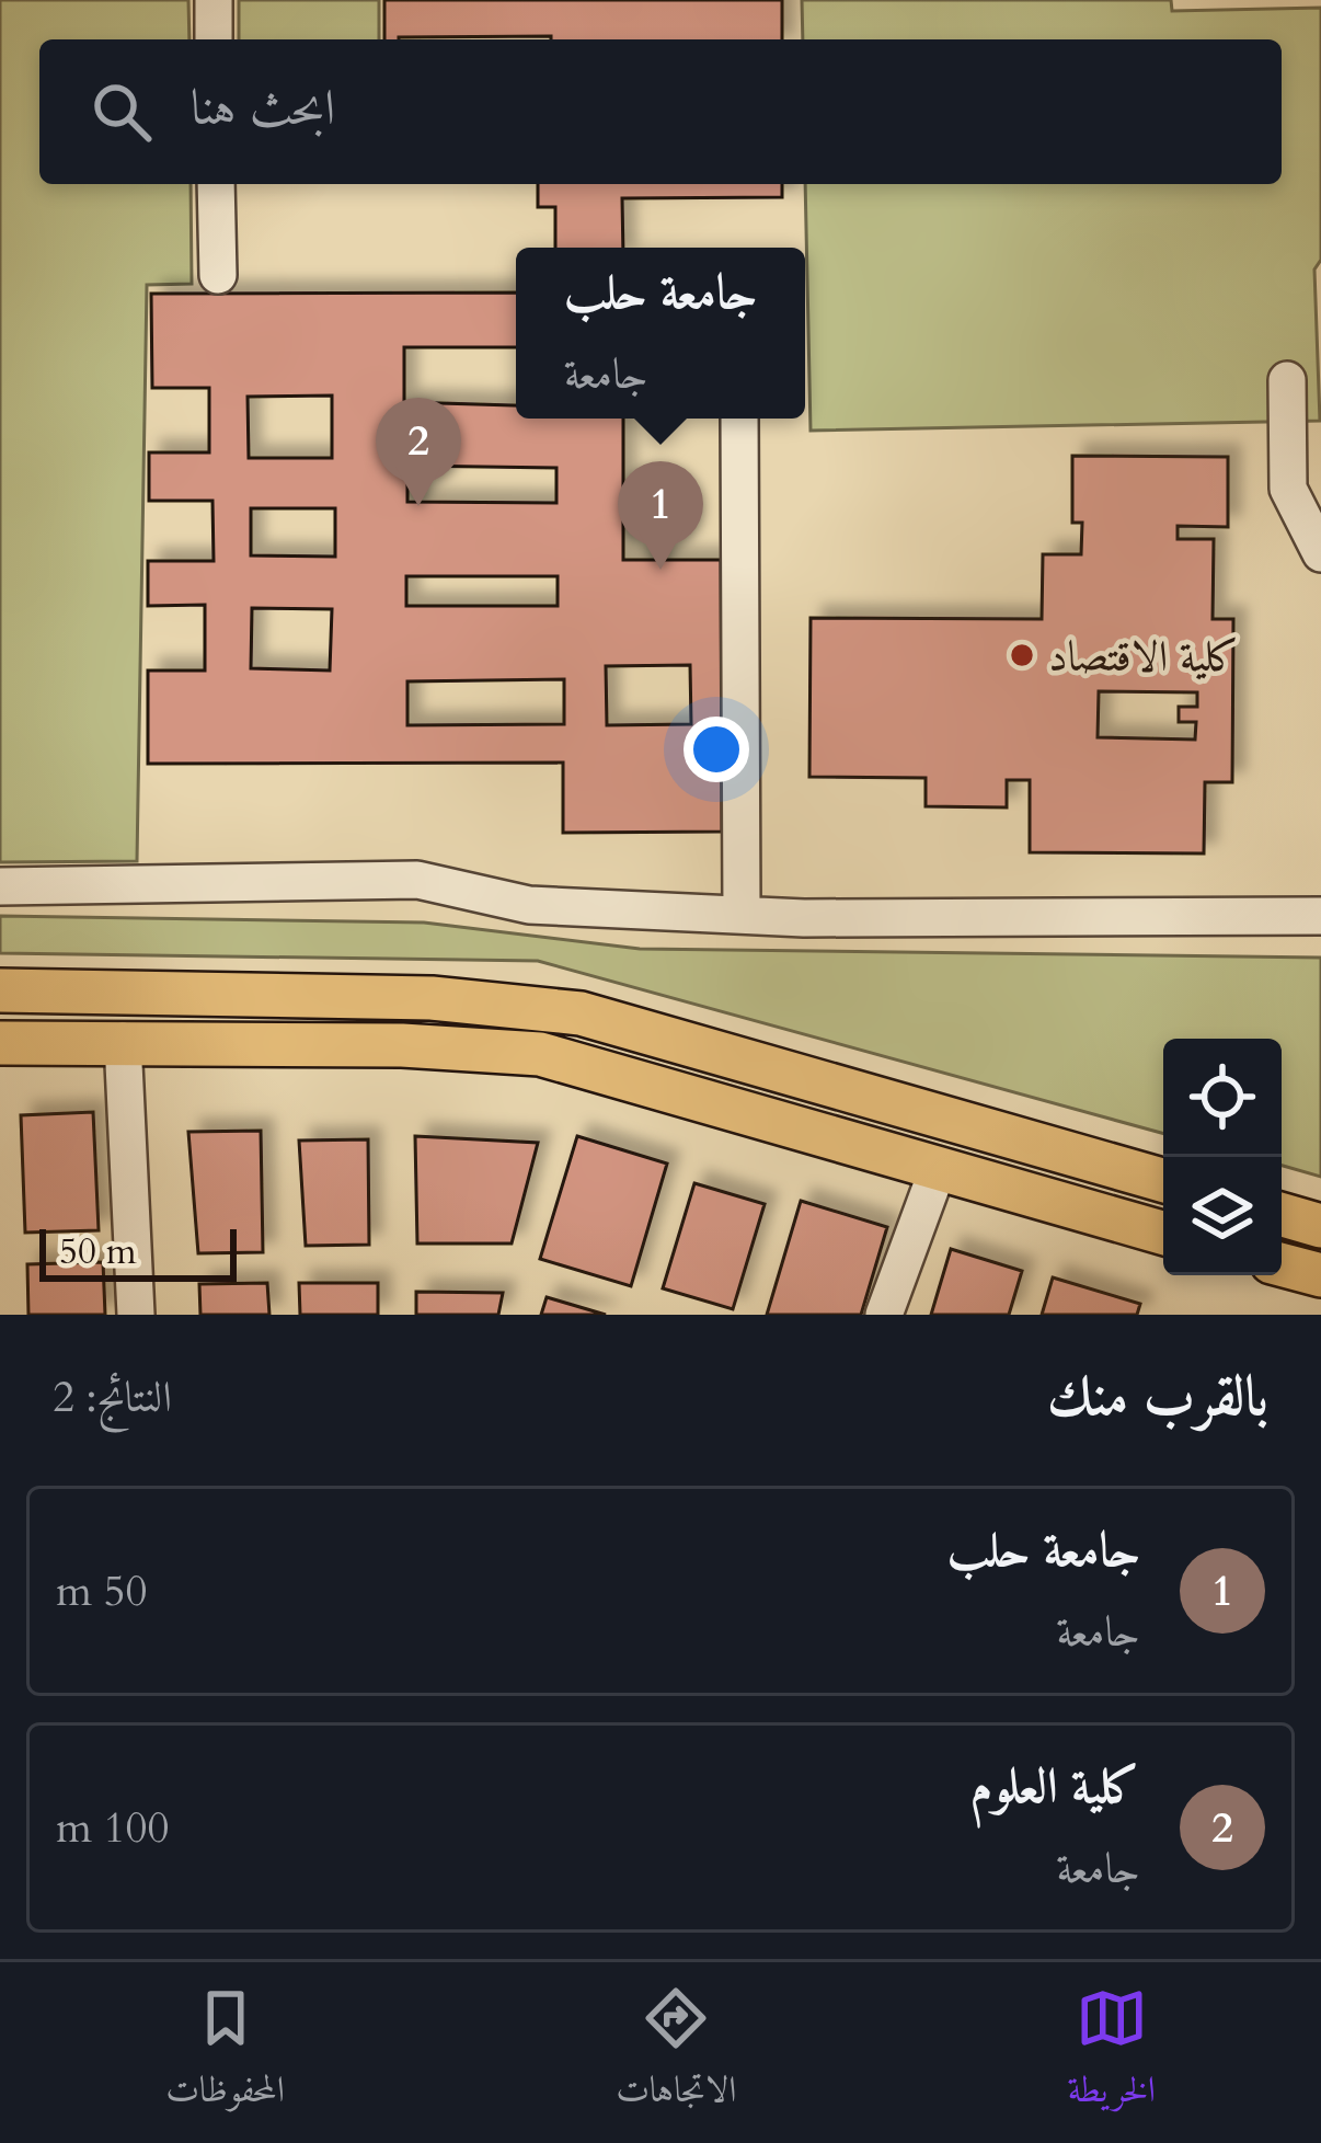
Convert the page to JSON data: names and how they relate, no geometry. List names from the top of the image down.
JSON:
{
  "places": ["كلية الاقتصاد"],
  "scale_bar": "50 m",
  "page": {
    "search": "ابحث هنا",
    "popup": ["جامعة حلب", "جامعة"],
    "pins": ["2", "1"],
    "scale": "50 m",
    "heading": ["بالقرب منك", "النتائج: 2"],
    "list": [
      {
        "mark": "1",
        "name": "جامعة حلب",
        "note": "جامعة",
        "value": "50 m"
      },
      {
        "mark": "2",
        "name": "كلية العلوم",
        "note": "جامعة",
        "value": "100 m"
      }
    ],
    "nav": ["الخريطة", "الاتجاهات", "المحفوظات"]
  }
}
